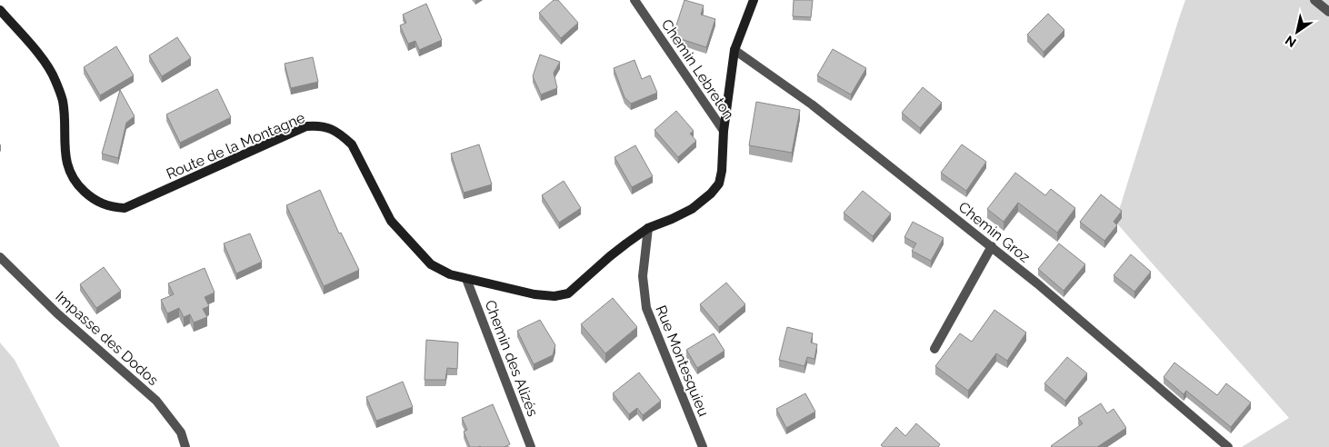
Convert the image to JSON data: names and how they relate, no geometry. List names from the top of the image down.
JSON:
{
  "streets": {
    "main road": ["Route de la Montagne"],
    "street": [
      "Chemin Lebreton",
      "Chemin Groz",
      "Impasse des Dodos",
      "Chemin des Alizés",
      "Rue Montesquieu"
    ]
  },
  "crossings": [
    ["Chemin Lebreton", "Route de la Montagne"],
    ["Route de la Montagne", "Chemin Groz"],
    ["Route de la Montagne", "Chemin des Alizés"],
    ["Route de la Montagne", "Rue Montesquieu"]
  ],
  "north": "bottom left"
}
